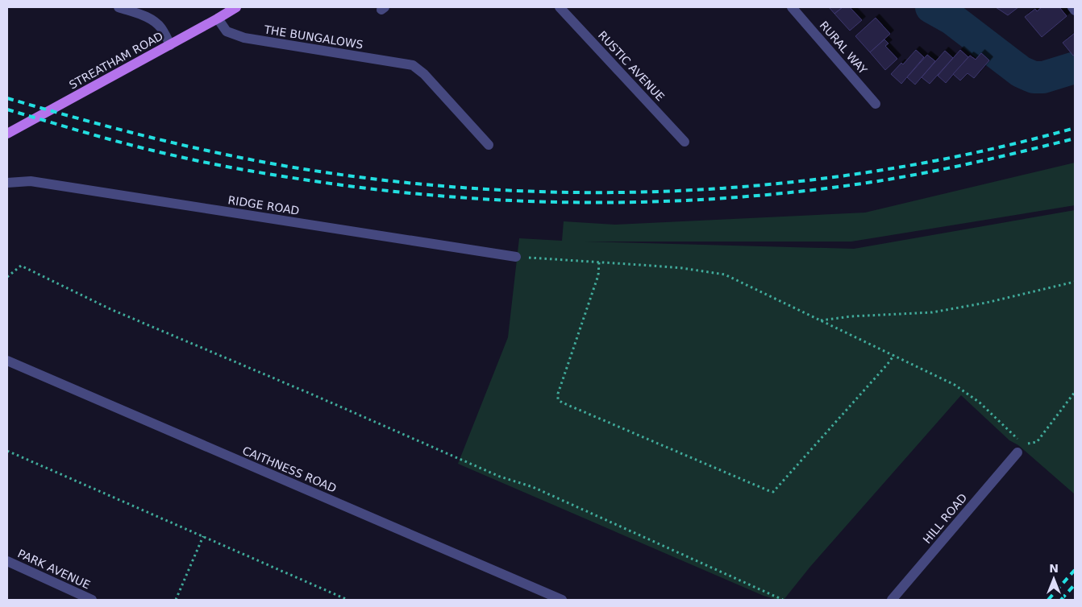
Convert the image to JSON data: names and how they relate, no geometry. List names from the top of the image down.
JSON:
{
  "streets": {
    "main road": ["STREATHAM ROAD"],
    "street": [
      "THE BUNGALOWS",
      "RURAL WAY",
      "RUSTIC AVENUE",
      "RIDGE ROAD",
      "CAITHNESS ROAD",
      "HILL ROAD",
      "PARK AVENUE"
    ]
  },
  "crossings": [
    ["THE BUNGALOWS", "STREATHAM ROAD"]
  ],
  "north": "top"
}
